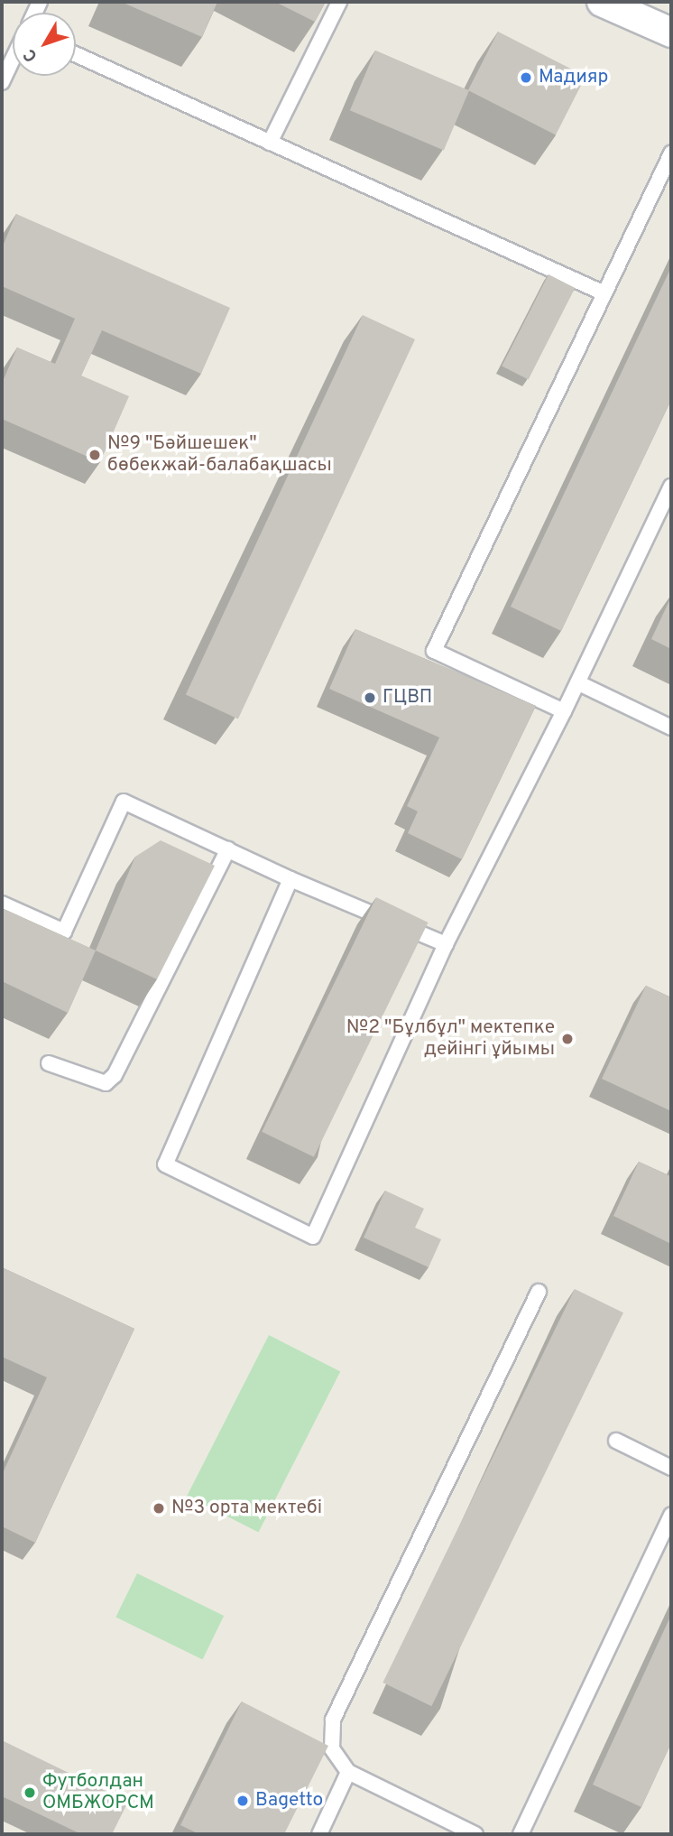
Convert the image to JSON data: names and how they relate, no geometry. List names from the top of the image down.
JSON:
{
  "places": [
    "Мадияр",
    "№9 \"Бәйшешек\" бөбекжай-балабақшасы",
    "ГЦВП",
    "№2 \"Бұлбұл\" мектепке дейінгі ұйымы",
    "№3 орта мектебі",
    "Футболдан ОМБЖОРСМ",
    "Bagetto"
  ],
  "north": "bottom left"
}
